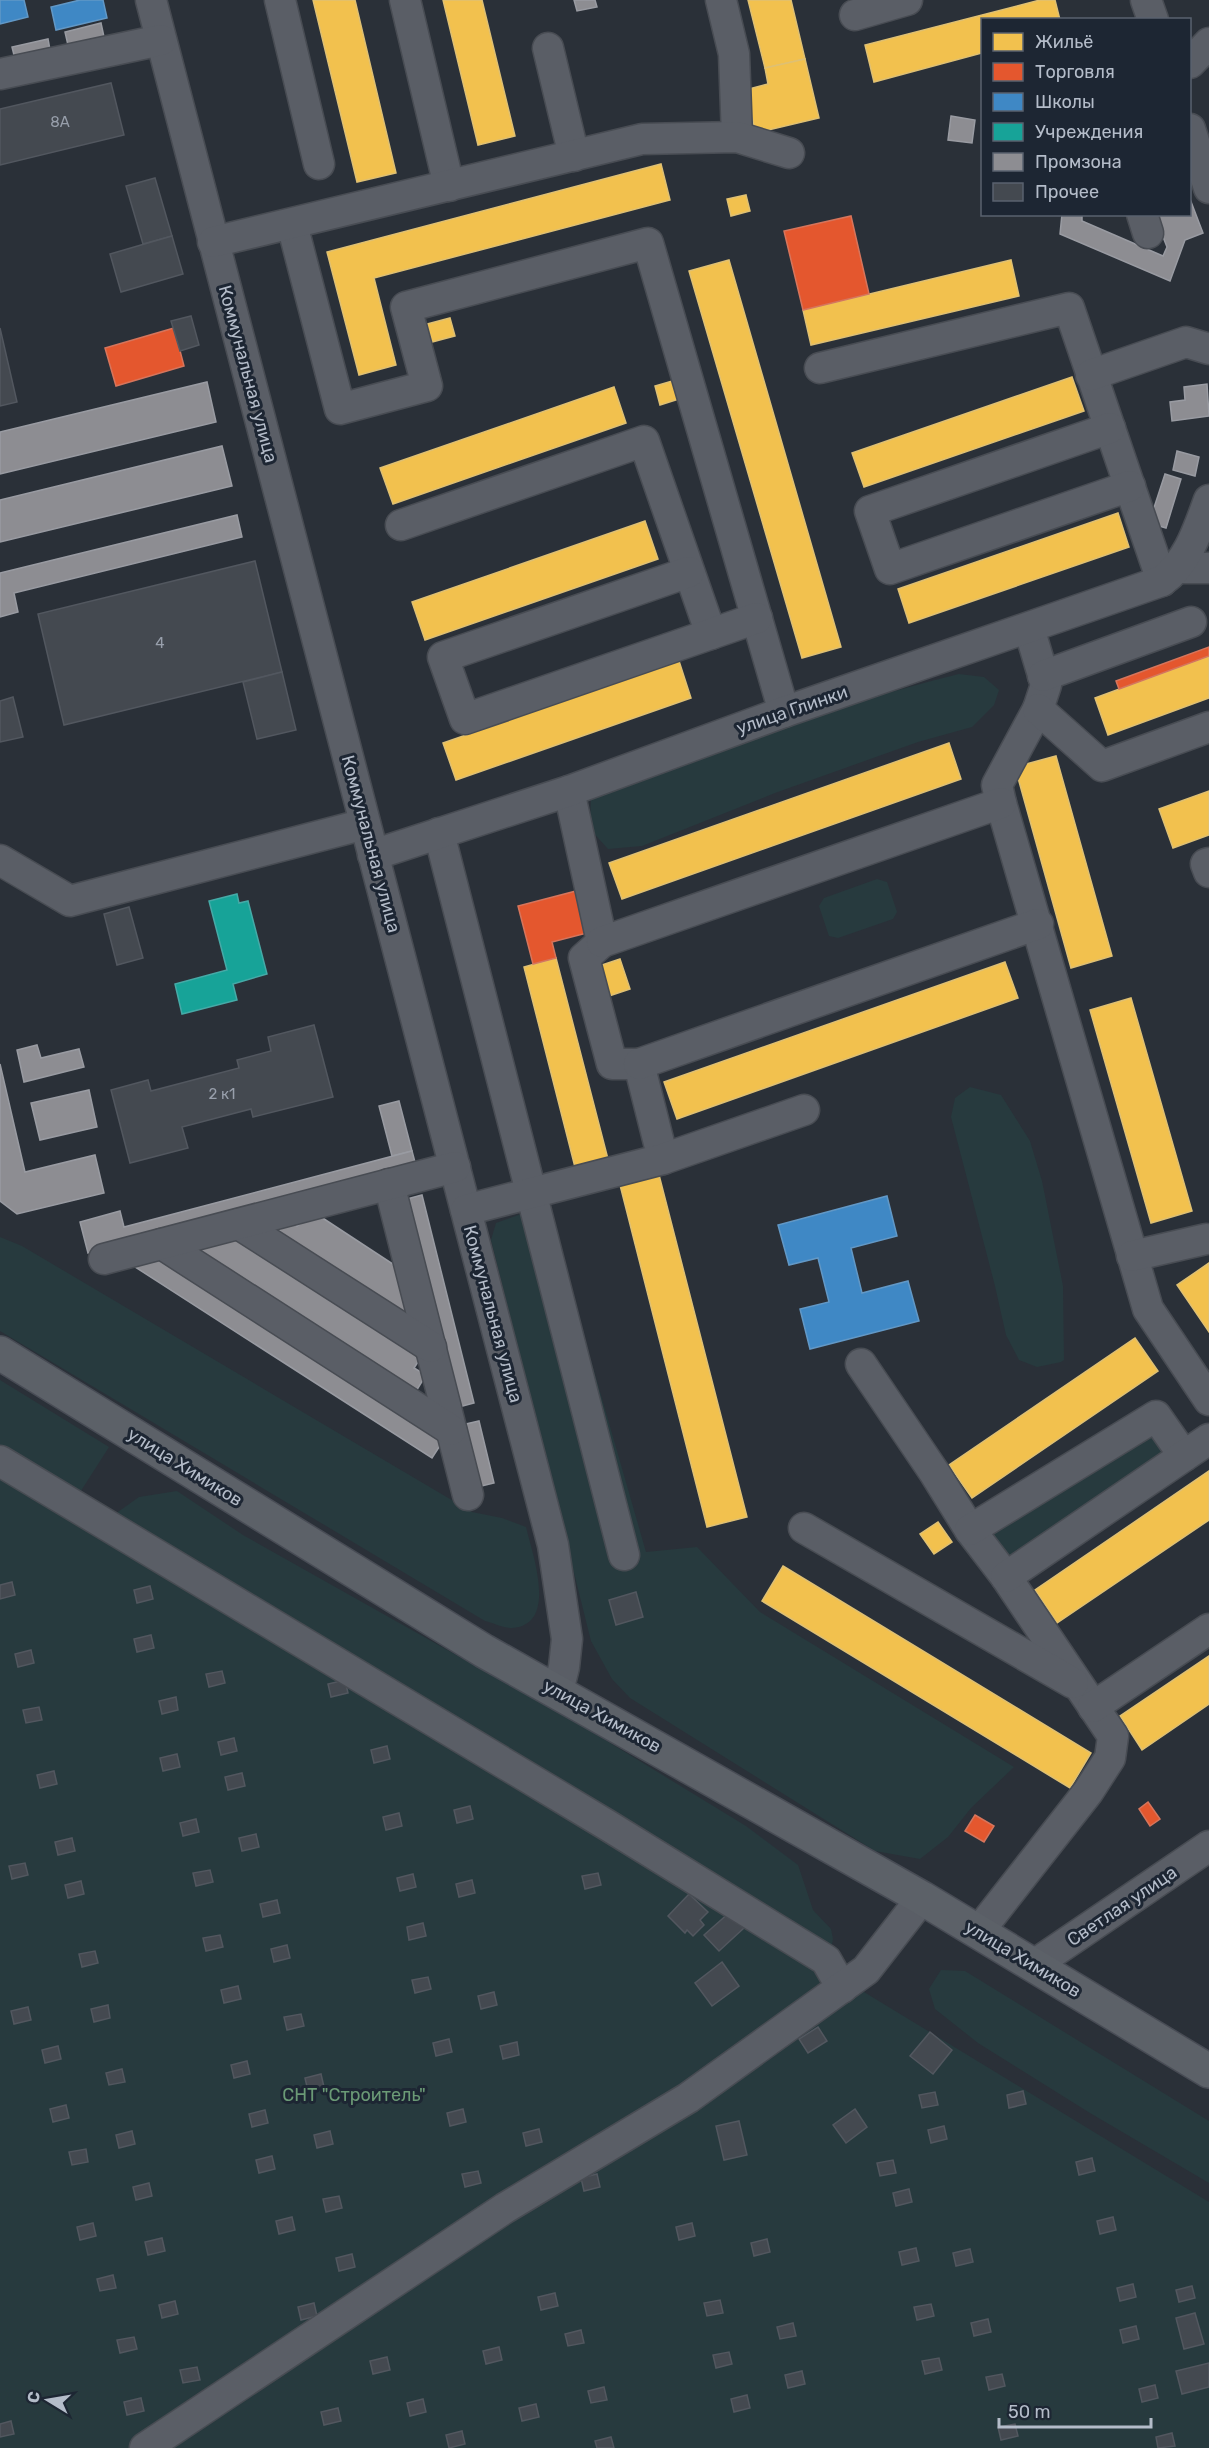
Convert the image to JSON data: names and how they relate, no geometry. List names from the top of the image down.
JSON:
{
  "streets": {
    "main road": ["улица Химиков"],
    "street": ["Коммунальная улица", "улица Глинки", "Светлая улица"]
  },
  "crossings": [
    ["Коммунальная улица", "улица Глинки"],
    ["Коммунальная улица", "улица Химиков"],
    ["улица Химиков", "Светлая улица"]
  ],
  "parks": ["СНТ \"Строитель\""],
  "house_numbers": ["8А", "4", "2 к1"],
  "legend": [
    "Жильё",
    "Торговля",
    "Школы",
    "Учреждения",
    "Промзона",
    "Прочее"
  ],
  "scale_bar": "50 m",
  "north": "left"
}
